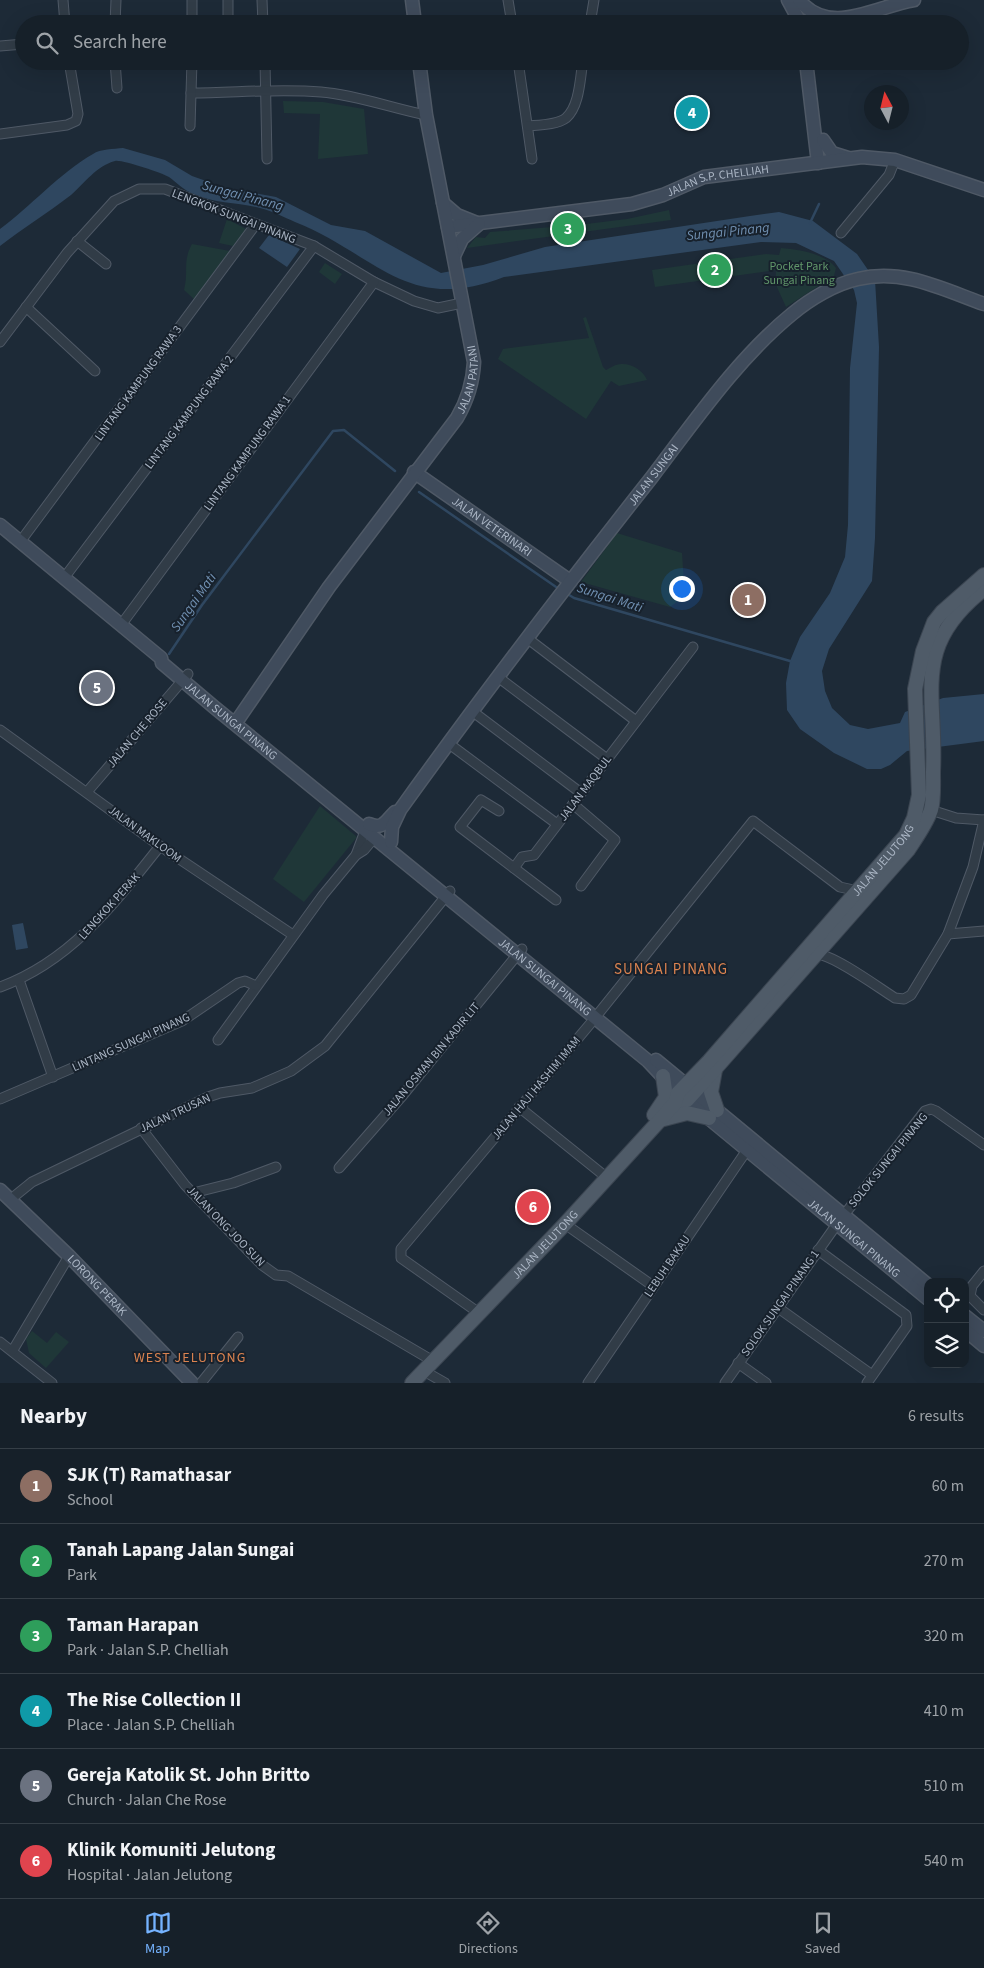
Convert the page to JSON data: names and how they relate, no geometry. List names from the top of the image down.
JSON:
{
  "streets": {
    "main road": [
      "JALAN S.P. CHELLIAH",
      "JALAN PATANI",
      "JALAN SUNGAI",
      "JALAN VETERINARI",
      "JALAN SUNGAI PINANG",
      "JALAN JELUTONG",
      "LORONG PERAK"
    ],
    "street": [
      "LENGKOK SUNGAI PINANG",
      "LINTANG KAMPUNG RAWA 3",
      "LINTANG KAMPUNG RAWA 2",
      "LINTANG KAMPUNG RAWA 1",
      "JALAN CHE ROSE",
      "JALAN MAQBUL",
      "JALAN MAKLOOM",
      "LENGKOK PERAK",
      "LINTANG SUNGAI PINANG",
      "JALAN OSMAN BIN KADIR LIT",
      "JALAN HAJI HASHIM IMAM",
      "JALAN TRUSAN",
      "SOLOK SUNGAI PINANG",
      "JALAN ONG JOO SUN",
      "LEBUH BAKAU",
      "SOLOK SUNGAI PINANG 1"
    ]
  },
  "crossings": [
    ["JALAN S.P. CHELLIAH", "JALAN PATANI"],
    ["LENGKOK SUNGAI PINANG", "JALAN PATANI"],
    ["LENGKOK SUNGAI PINANG", "LINTANG KAMPUNG RAWA 3"],
    ["LENGKOK SUNGAI PINANG", "LINTANG KAMPUNG RAWA 2"],
    ["LENGKOK SUNGAI PINANG", "LINTANG KAMPUNG RAWA 1"],
    ["JALAN PATANI", "JALAN VETERINARI"],
    ["JALAN PATANI", "JALAN SUNGAI PINANG"],
    ["LINTANG KAMPUNG RAWA 3", "JALAN SUNGAI PINANG"],
    ["LINTANG KAMPUNG RAWA 2", "JALAN SUNGAI PINANG"],
    ["LINTANG KAMPUNG RAWA 1", "JALAN SUNGAI PINANG"],
    ["JALAN SUNGAI", "JALAN VETERINARI"],
    ["JALAN SUNGAI", "JALAN SUNGAI PINANG"],
    ["JALAN SUNGAI PINANG", "JALAN CHE ROSE"],
    ["JALAN SUNGAI PINANG", "JALAN JELUTONG"],
    ["JALAN SUNGAI PINANG", "JALAN OSMAN BIN KADIR LIT"],
    ["JALAN SUNGAI PINANG", "JALAN HAJI HASHIM IMAM"],
    ["JALAN SUNGAI PINANG", "JALAN TRUSAN"],
    ["JALAN SUNGAI PINANG", "SOLOK SUNGAI PINANG"],
    ["JALAN SUNGAI PINANG", "LEBUH BAKAU"],
    ["JALAN SUNGAI PINANG", "SOLOK SUNGAI PINANG 1"],
    ["JALAN CHE ROSE", "JALAN MAKLOOM"],
    ["JALAN MAKLOOM", "LENGKOK PERAK"],
    ["JALAN JELUTONG", "JALAN HAJI HASHIM IMAM"],
    ["JALAN JELUTONG", "JALAN ONG JOO SUN"],
    ["JALAN TRUSAN", "JALAN ONG JOO SUN"],
    ["JALAN TRUSAN", "LORONG PERAK"],
    ["SOLOK SUNGAI PINANG", "SOLOK SUNGAI PINANG 1"]
  ],
  "districts": ["SUNGAI PINANG", "WEST JELUTONG"],
  "water": ["Sungai Pinang", "Sungai Mati"],
  "parks": ["Pocket Park Sungai Pinang"],
  "north": "top",
  "page": {
    "search": "Search here",
    "pins": [
      "4",
      "3",
      "2",
      "1",
      "5",
      "6"
    ],
    "heading": ["Nearby", "6 results"],
    "list": [
      {
        "mark": "1",
        "name": "SJK (T) Ramathasar",
        "note": "School",
        "value": "60 m"
      },
      {
        "mark": "2",
        "name": "Tanah Lapang Jalan Sungai",
        "note": "Park",
        "value": "270 m"
      },
      {
        "mark": "3",
        "name": "Taman Harapan",
        "note": "Park · Jalan S.P. Chelliah",
        "value": "320 m"
      },
      {
        "mark": "4",
        "name": "The Rise Collection II",
        "note": "Place · Jalan S.P. Chelliah",
        "value": "410 m"
      },
      {
        "mark": "5",
        "name": "Gereja Katolik St. John Britto",
        "note": "Church · Jalan Che Rose",
        "value": "510 m"
      },
      {
        "mark": "6",
        "name": "Klinik Komuniti Jelutong",
        "note": "Hospital · Jalan Jelutong",
        "value": "540 m"
      }
    ],
    "nav": ["Map", "Directions", "Saved"]
  }
}
